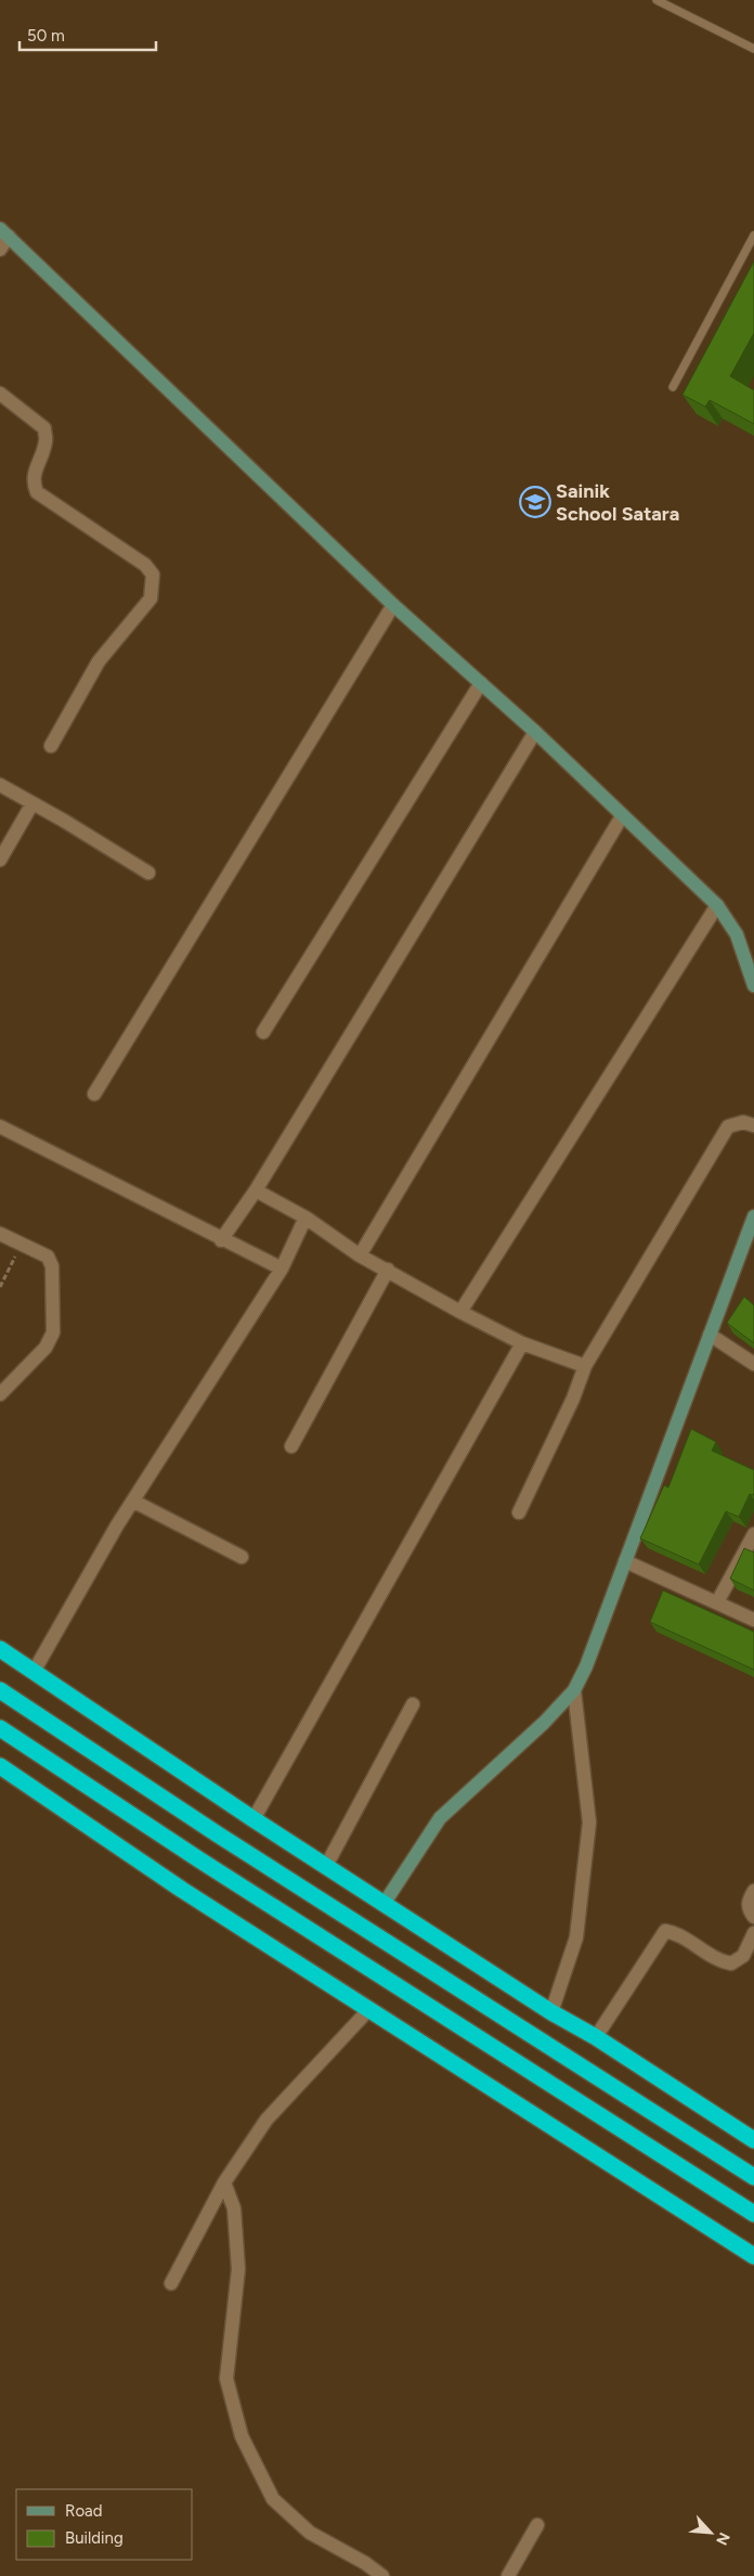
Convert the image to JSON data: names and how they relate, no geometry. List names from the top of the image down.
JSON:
{
  "places": {
    "school or university": ["Sainik School Satara"]
  },
  "legend": ["Road", "Building"],
  "scale_bar": "50 m",
  "north": "bottom right"
}
